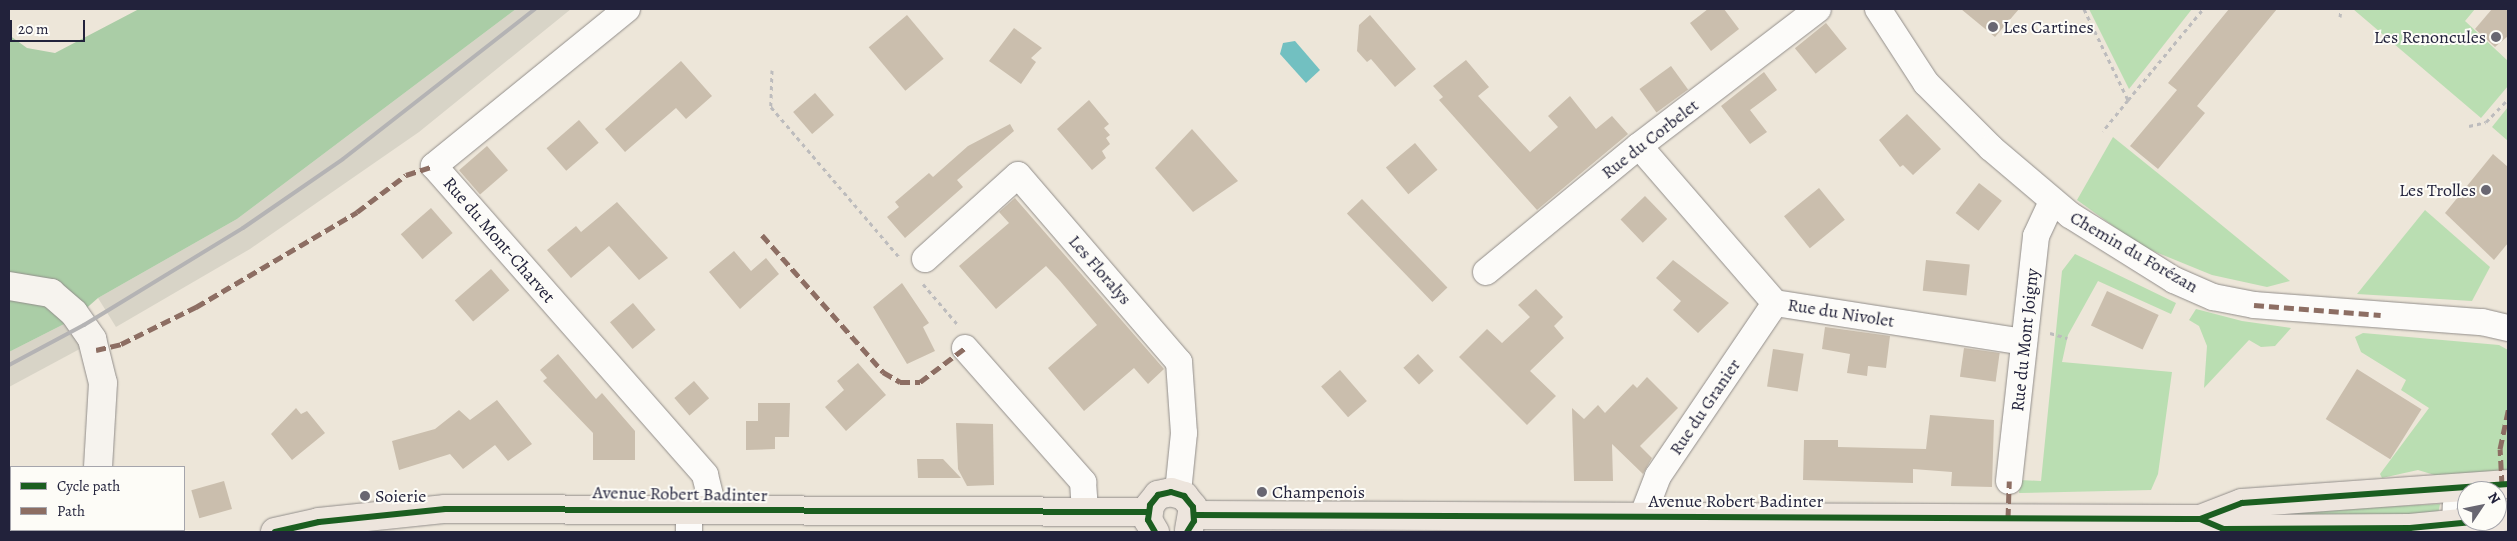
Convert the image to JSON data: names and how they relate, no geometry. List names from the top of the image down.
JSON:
{
  "streets": {
    "main road": ["Avenue Robert Badinter"],
    "street": [
      "Rue du Corbelet",
      "Rue du Mont-Charvet",
      "Chemin du Forézan",
      "Les Floralys",
      "Rue du Nivolet",
      "Rue du Mont Joigny",
      "Rue du Granier"
    ]
  },
  "crossings": [
    ["Rue du Corbelet", "Rue du Nivolet"],
    ["Rue du Mont-Charvet", "Avenue Robert Badinter"],
    ["Chemin du Forézan", "Rue du Mont Joigny"],
    ["Rue du Nivolet", "Rue du Mont Joigny"],
    ["Rue du Nivolet", "Rue du Granier"],
    ["Rue du Granier", "Avenue Robert Badinter"]
  ],
  "places": [
    "Les Cartines",
    "Les Renoncules",
    "Les Trolles",
    "Champenois",
    "Soierie"
  ],
  "legend": ["Cycle path", "Path"],
  "scale_bar": "20 m",
  "north": "top right"
}
